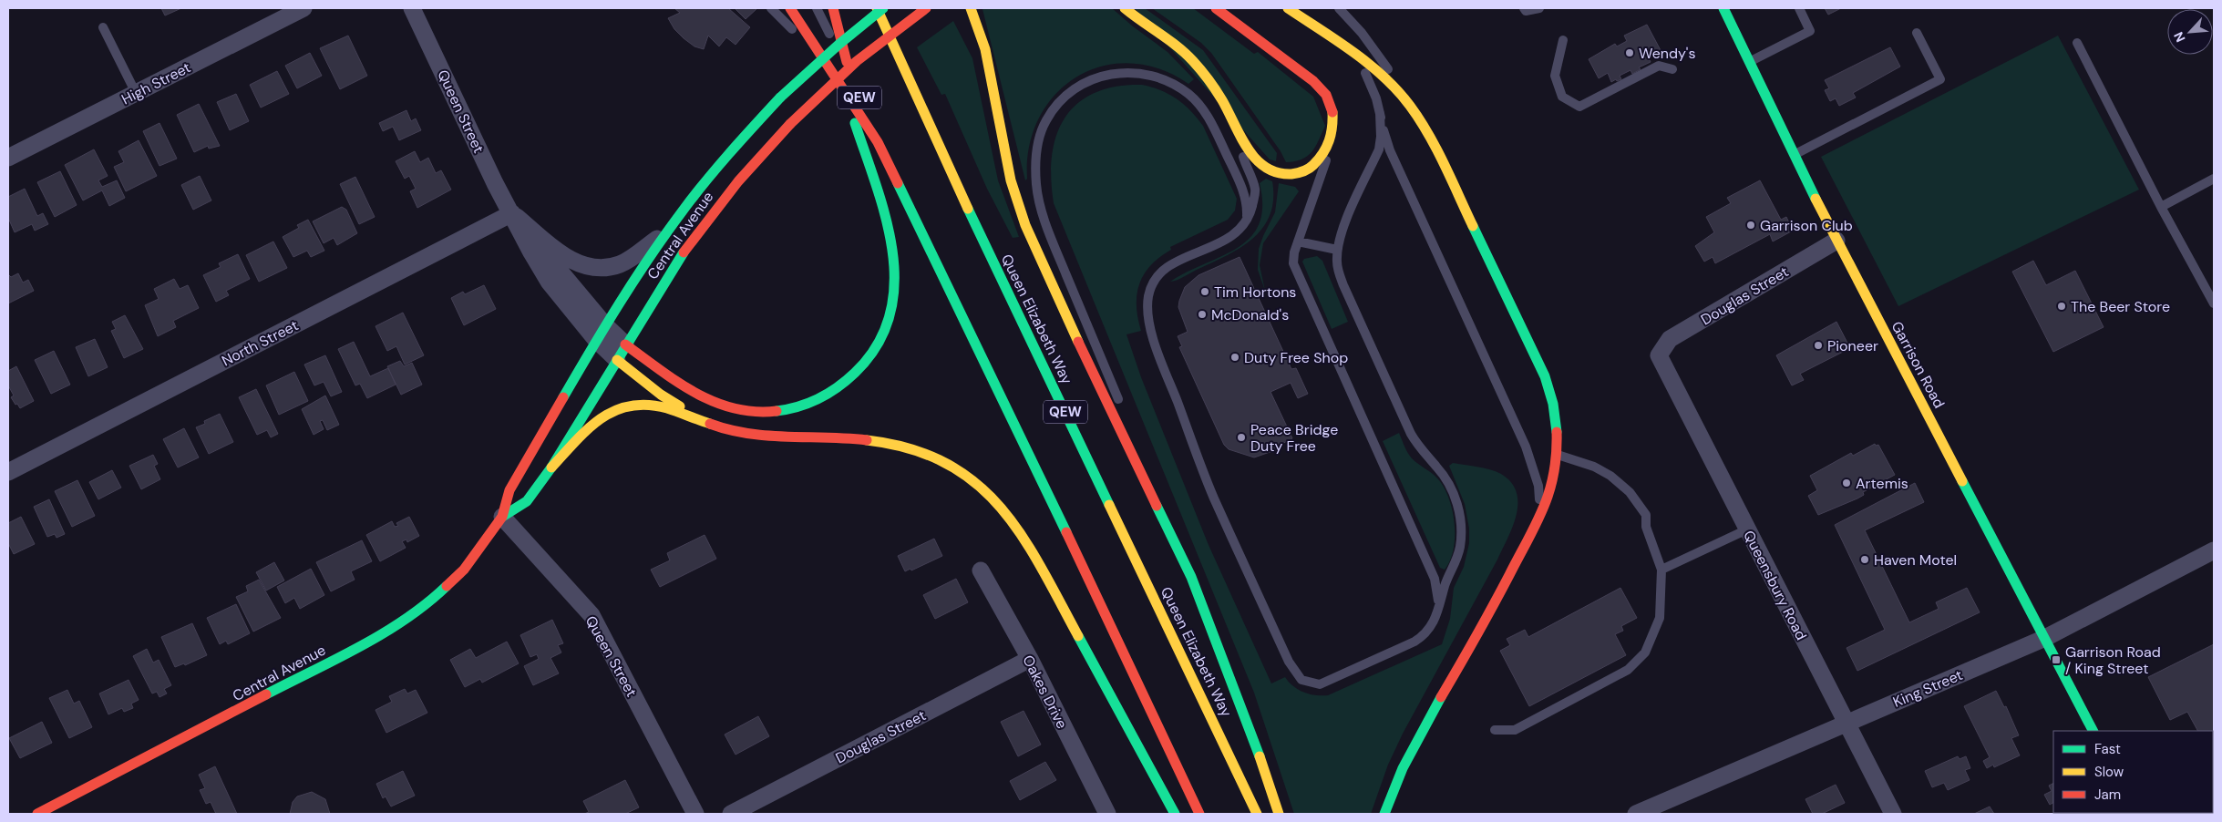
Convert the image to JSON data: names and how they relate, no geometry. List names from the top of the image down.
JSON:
{
  "streets": {
    "main road": [
      "QEW",
      "Central Avenue",
      "Queen Elizabeth Way",
      "Garrison Road"
    ],
    "street": [
      "High Street",
      "Queen Street",
      "Douglas Street",
      "North Street",
      "Queensbury Road",
      "King Street",
      "Oakes Drive"
    ]
  },
  "crossings": [
    ["Queen Street", "Central Avenue"],
    ["Queen Street", "North Street"],
    ["Douglas Street", "Garrison Road"],
    ["Douglas Street", "Queensbury Road"],
    ["Douglas Street", "Oakes Drive"],
    ["Garrison Road", "King Street"],
    ["Queensbury Road", "King Street"]
  ],
  "places": {
    "other": [
      "Wendy's",
      "Garrison Club",
      "Tim Hortons",
      "The Beer Store",
      "McDonald's",
      "Pioneer",
      "Duty Free Shop",
      "Peace Bridge Duty Free",
      "Artemis",
      "Haven Motel"
    ],
    "transit": ["Garrison Road / King Street"]
  },
  "legend": ["Fast", "Slow", "Jam"],
  "north": "bottom left"
}
